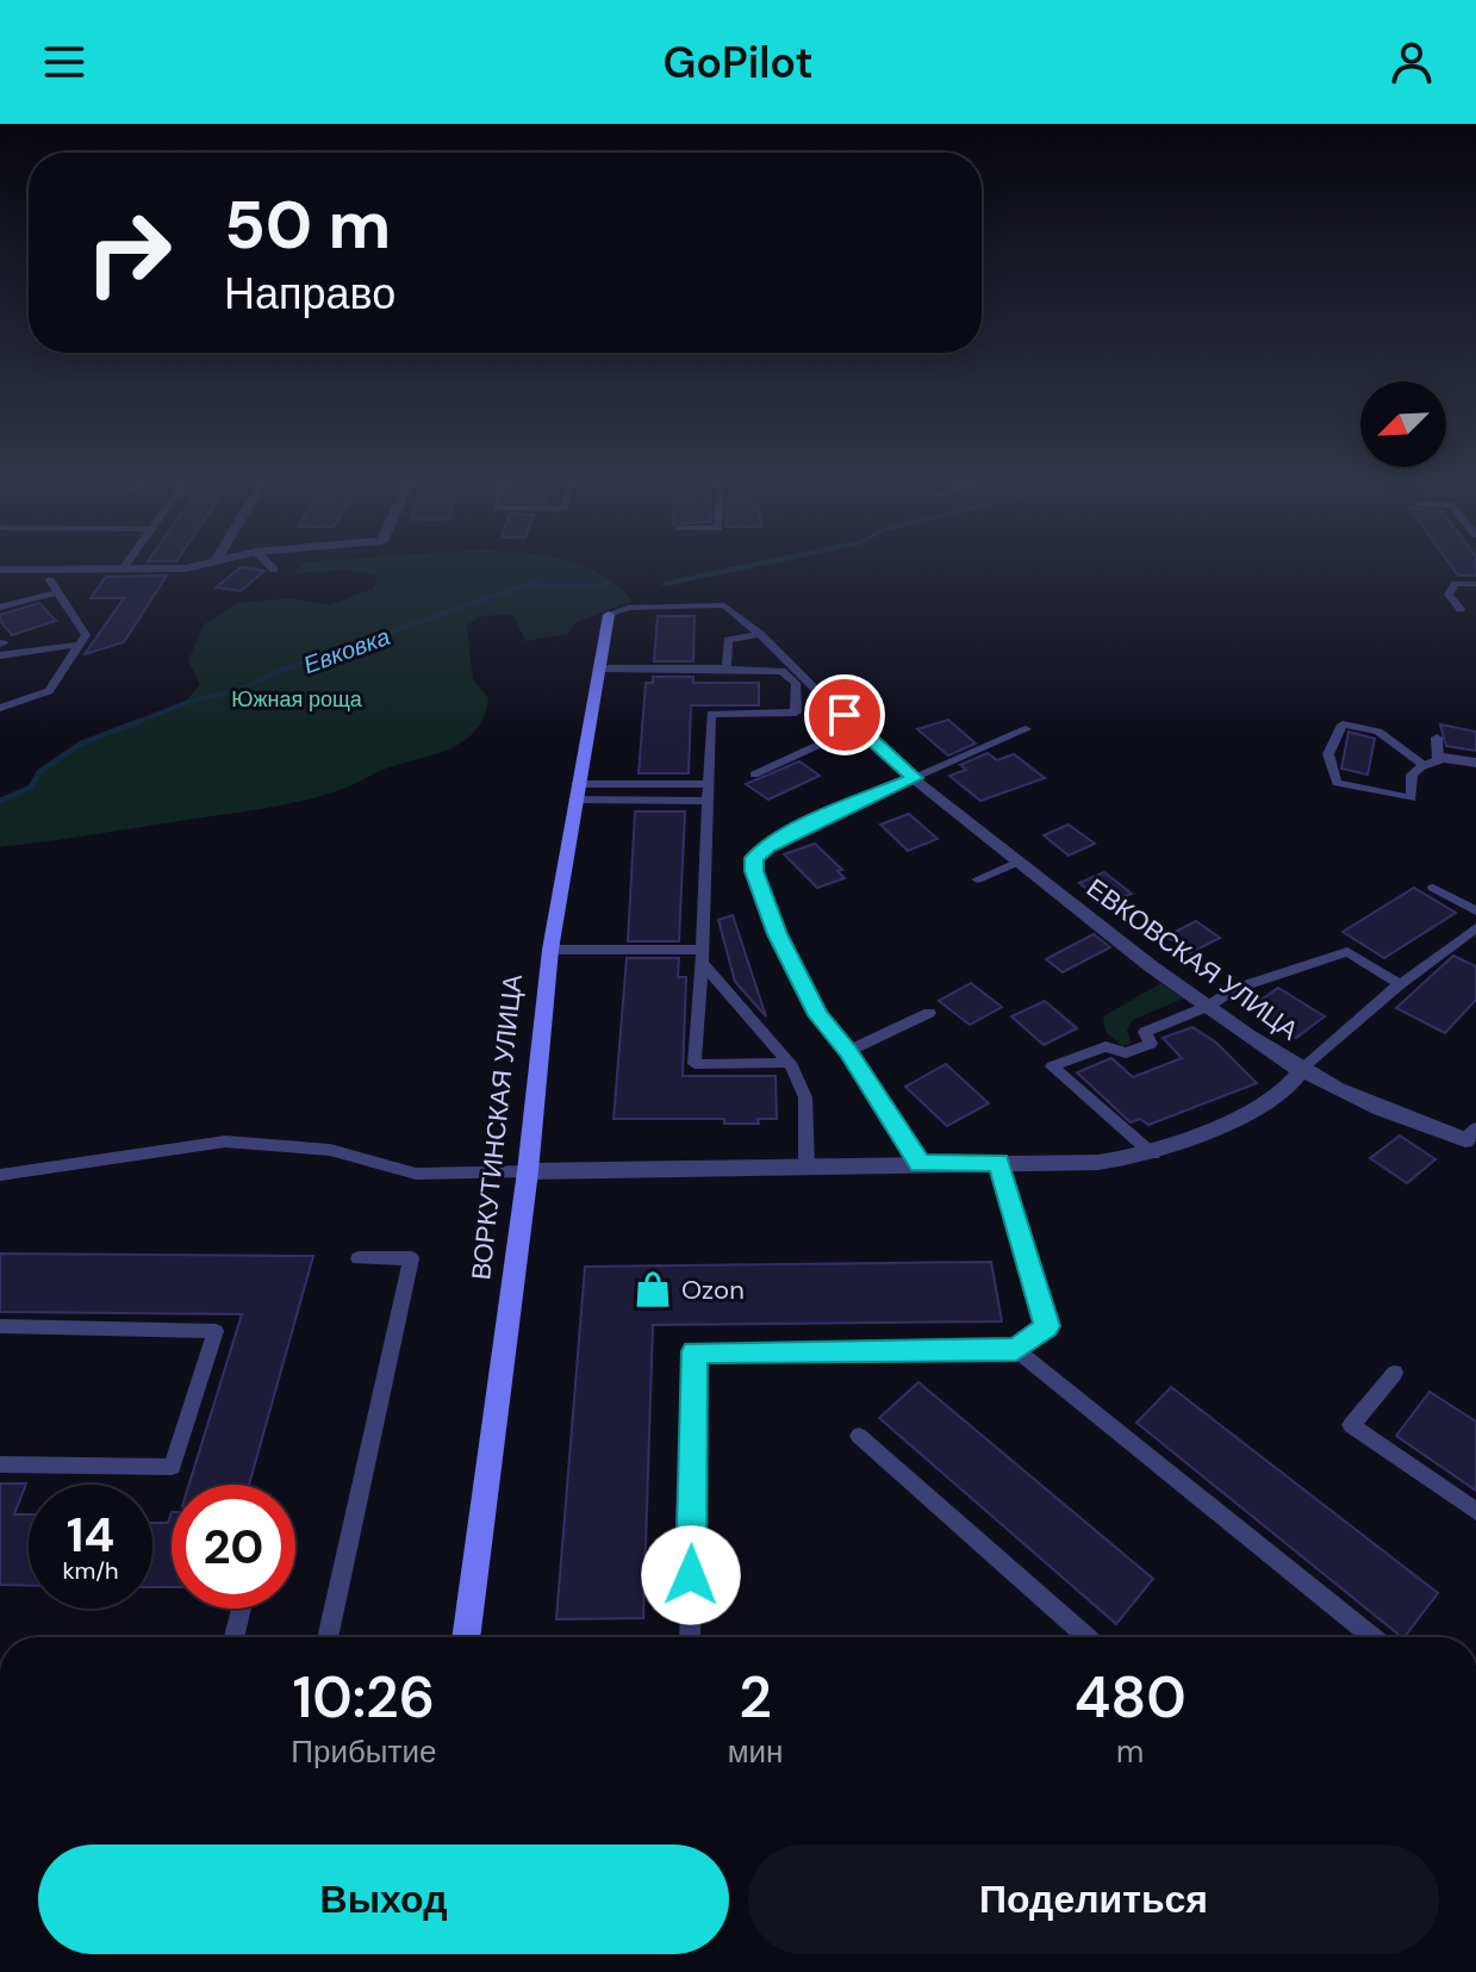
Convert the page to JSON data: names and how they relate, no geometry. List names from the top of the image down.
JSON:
{
  "streets": {
    "street": ["ЕВКОВСКАЯ УЛИЦА", "ВОРКУТИНСКАЯ УЛИЦА"]
  },
  "water": ["Евковка"],
  "parks": ["Южная роща"],
  "places": {
    "shop": ["Ozon"]
  },
  "north": "bottom left",
  "page": {
    "header": "GoPilot",
    "turn": ["50 m", "Направо"],
    "speed": "14 km/h",
    "limit": "20",
    "eta": [
      "10:26",
      "Прибытие",
      "2",
      "мин",
      "480",
      "m"
    ],
    "buttons": ["Выход", "Поделиться"]
  }
}
